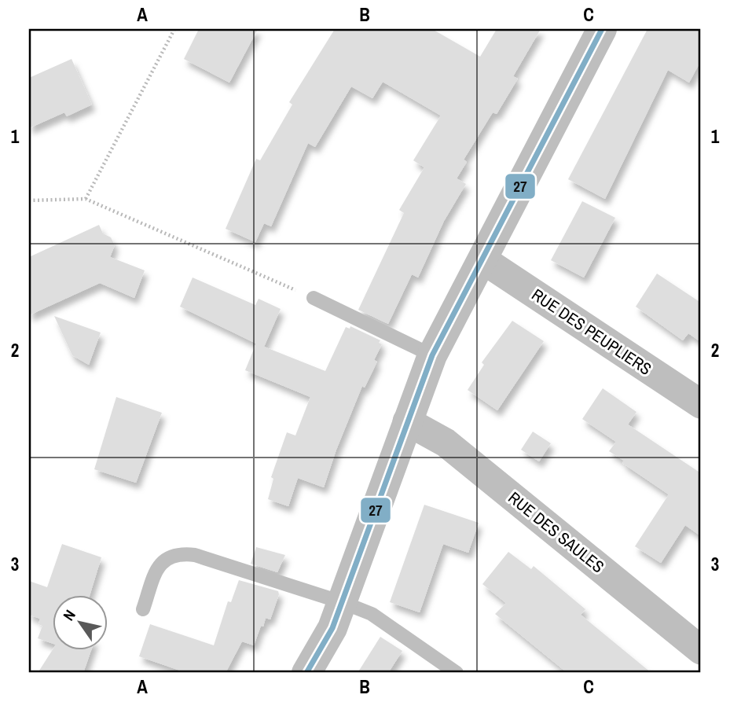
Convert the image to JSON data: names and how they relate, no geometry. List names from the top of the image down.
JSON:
{
  "streets": {
    "street": ["RUE DES PEUPLIERS", "RUE DES SAULES"]
  },
  "lines": ["transit line 27"],
  "north": "top left",
  "grid": {
    "columns": ["A", "B", "C"],
    "rows": ["1", "2", "3"]
  }
}
